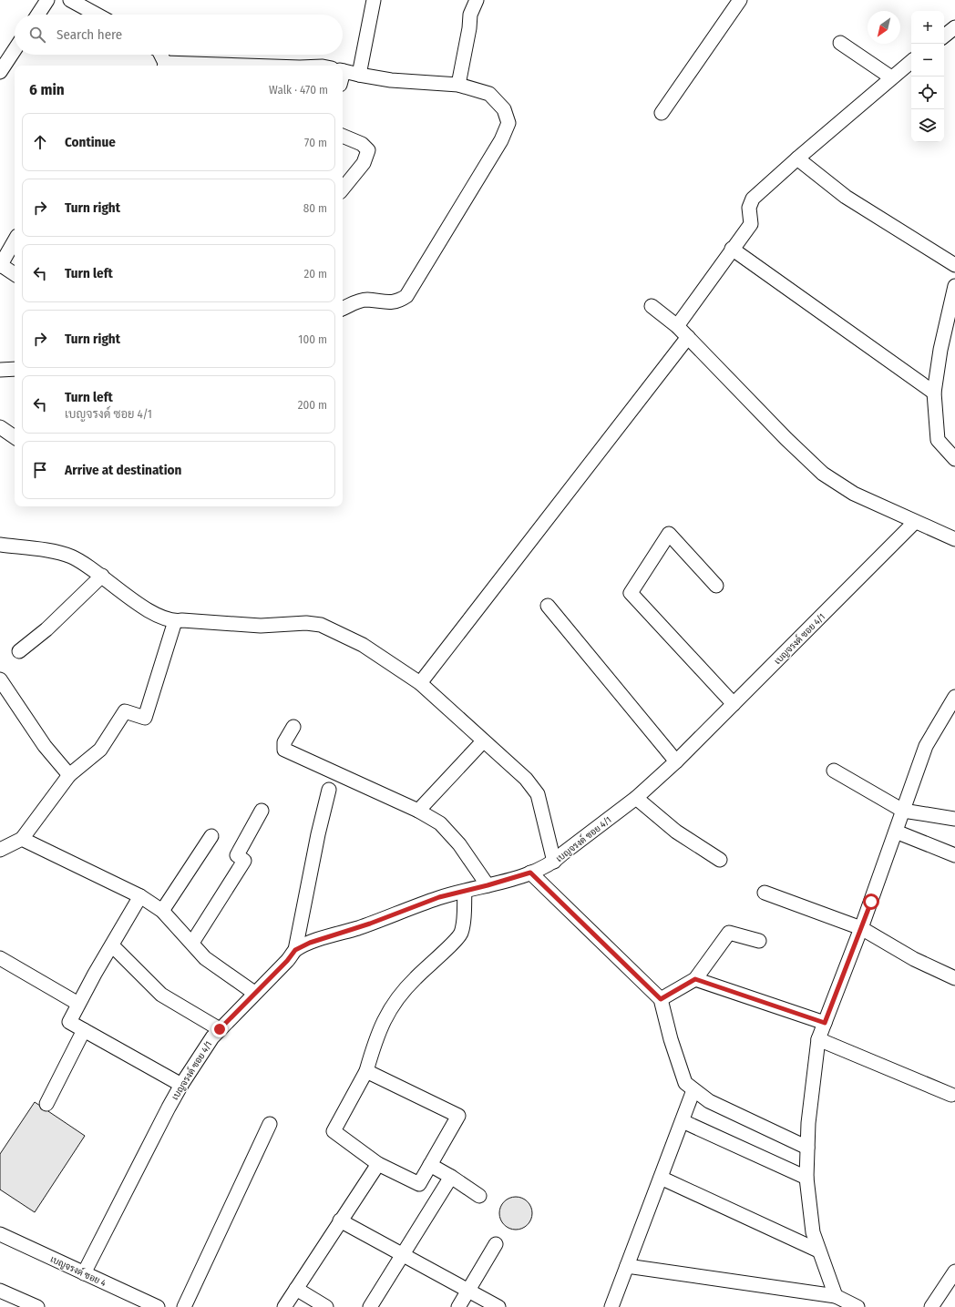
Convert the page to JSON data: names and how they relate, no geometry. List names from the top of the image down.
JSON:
{
  "streets": {
    "street": ["เบญจรงด์ ซอย 4/1", "เบญจรงด์ ซอย 4"]
  },
  "crossings": [
    ["เบญจรงด์ ซอย 4/1", "เบญจรงด์ ซอย 4"]
  ],
  "north": "bottom left",
  "page": {
    "map_buttons": ["+", "−"],
    "search": "Search here",
    "heading": ["6 min", "Walk · 470 m"],
    "list": [
      ["Continue", "70 m"],
      ["Turn right", "80 m"],
      ["Turn left", "20 m"],
      ["Turn right", "100 m"],
      ["Turn left", "เบญจรงด์ ซอย 4/1", "200 m"],
      "Arrive at destination"
    ]
  }
}
